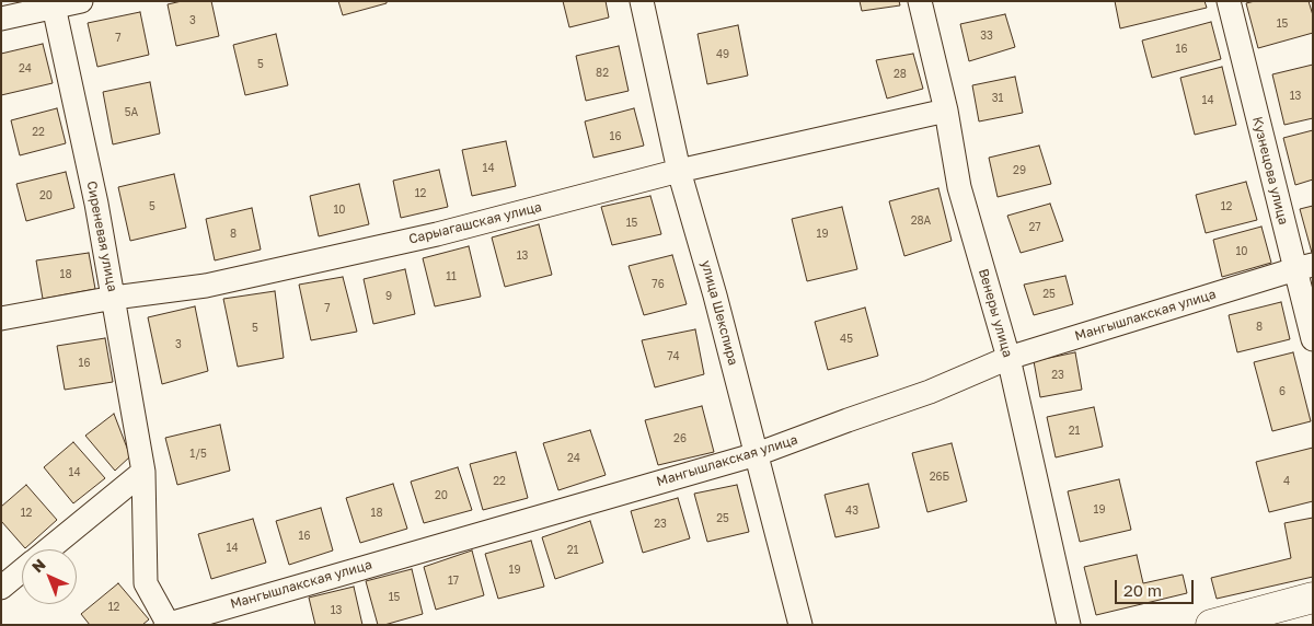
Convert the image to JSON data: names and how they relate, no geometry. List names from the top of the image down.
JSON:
{
  "streets": {
    "street": [
      "Кузнецова улица",
      "Сарыагашская улица",
      "Сиреневая улица",
      "улица Шекспира",
      "Венеры улица",
      "Мангышлакская улица"
    ]
  },
  "crossings": [
    ["Кузнецова улица", "Мангышлакская улица"],
    ["Сарыагашская улица", "Сиреневая улица"],
    ["Сарыагашская улица", "улица Шекспира"],
    ["Сарыагашская улица", "Венеры улица"],
    ["Сиреневая улица", "Мангышлакская улица"],
    ["улица Шекспира", "Мангышлакская улица"],
    ["Венеры улица", "Мангышлакская улица"]
  ],
  "house_numbers": [
    "3",
    "15",
    "33",
    "7",
    "16",
    "49",
    "5",
    "24",
    "82",
    "28",
    "13",
    "31",
    "14",
    "5А",
    "22",
    "16",
    "14",
    "29",
    "12",
    "20",
    "5",
    "12",
    "10",
    "28А",
    "15",
    "27",
    "8",
    "19",
    "10",
    "13",
    "18",
    "11",
    "76",
    "25",
    "9",
    "7",
    "8",
    "5",
    "45",
    "3",
    "74",
    "16",
    "23",
    "6",
    "21",
    "26",
    "1/5",
    "24",
    "14",
    "26Б",
    "22",
    "4",
    "20",
    "19",
    "43",
    "12",
    "18",
    "25",
    "23",
    "16",
    "14",
    "21",
    "19",
    "17",
    "15",
    "12",
    "13"
  ],
  "scale_bar": "20 m",
  "north": "top left"
}
